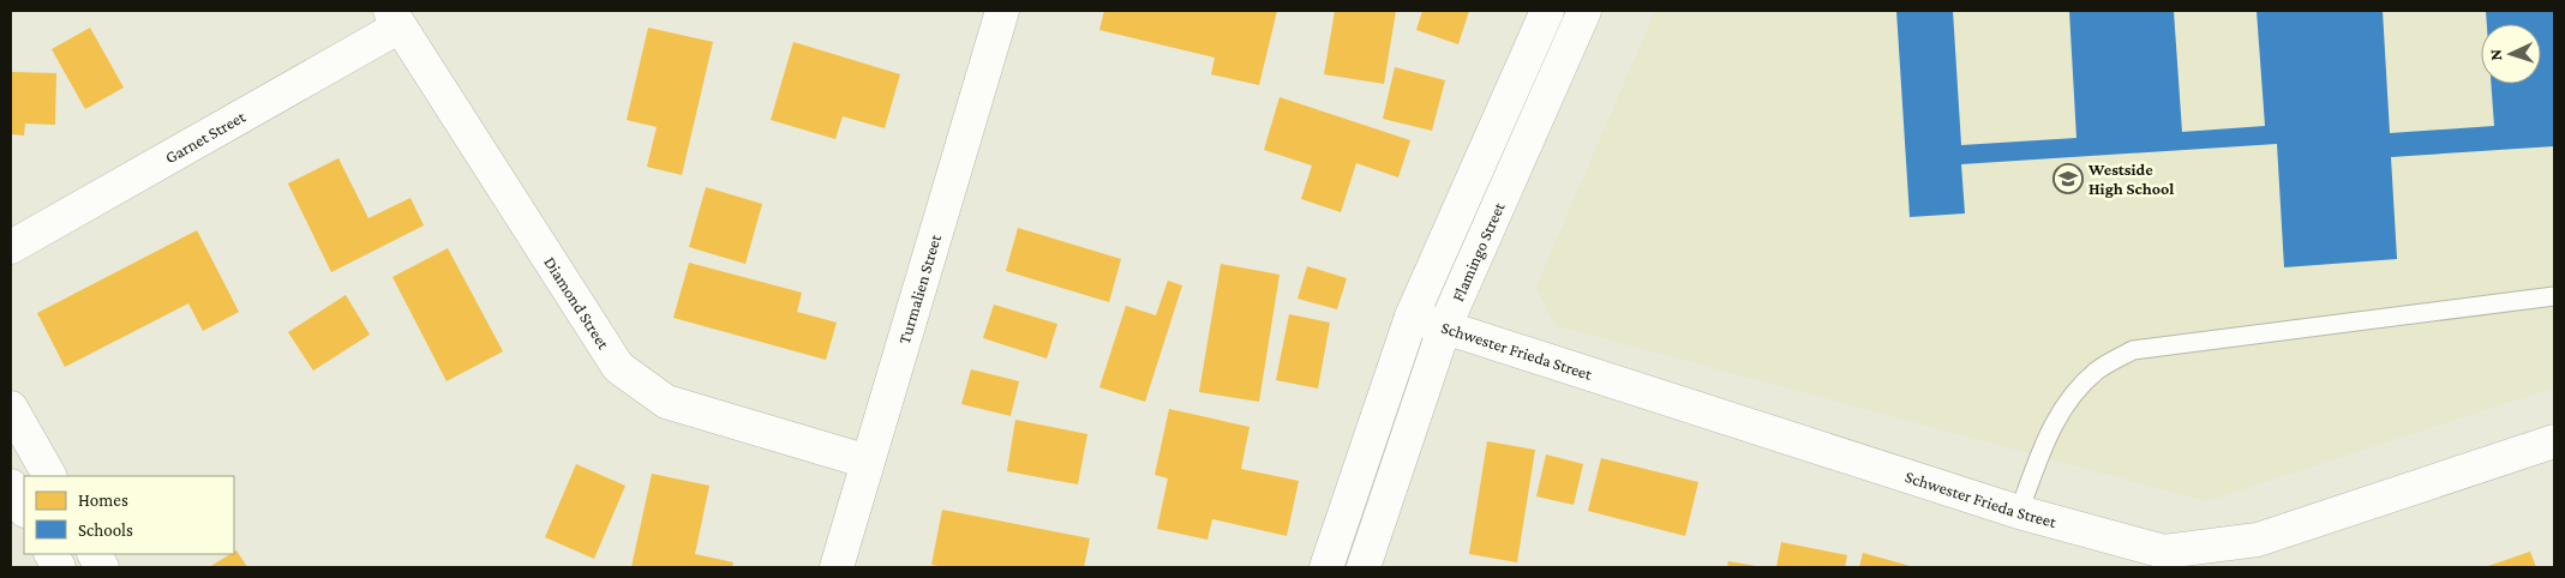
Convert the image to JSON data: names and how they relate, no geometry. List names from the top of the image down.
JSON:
{
  "streets": {
    "street": [
      "Garnet Street",
      "Flamingo Street",
      "Turmalien Street",
      "Diamond Street",
      "Schwester Frieda Street"
    ]
  },
  "crossings": [
    ["Garnet Street", "Diamond Street"],
    ["Flamingo Street", "Schwester Frieda Street"],
    ["Turmalien Street", "Diamond Street"]
  ],
  "places": {
    "school or university": ["Westside High School"]
  },
  "legend": ["Homes", "Schools"],
  "north": "left"
}
